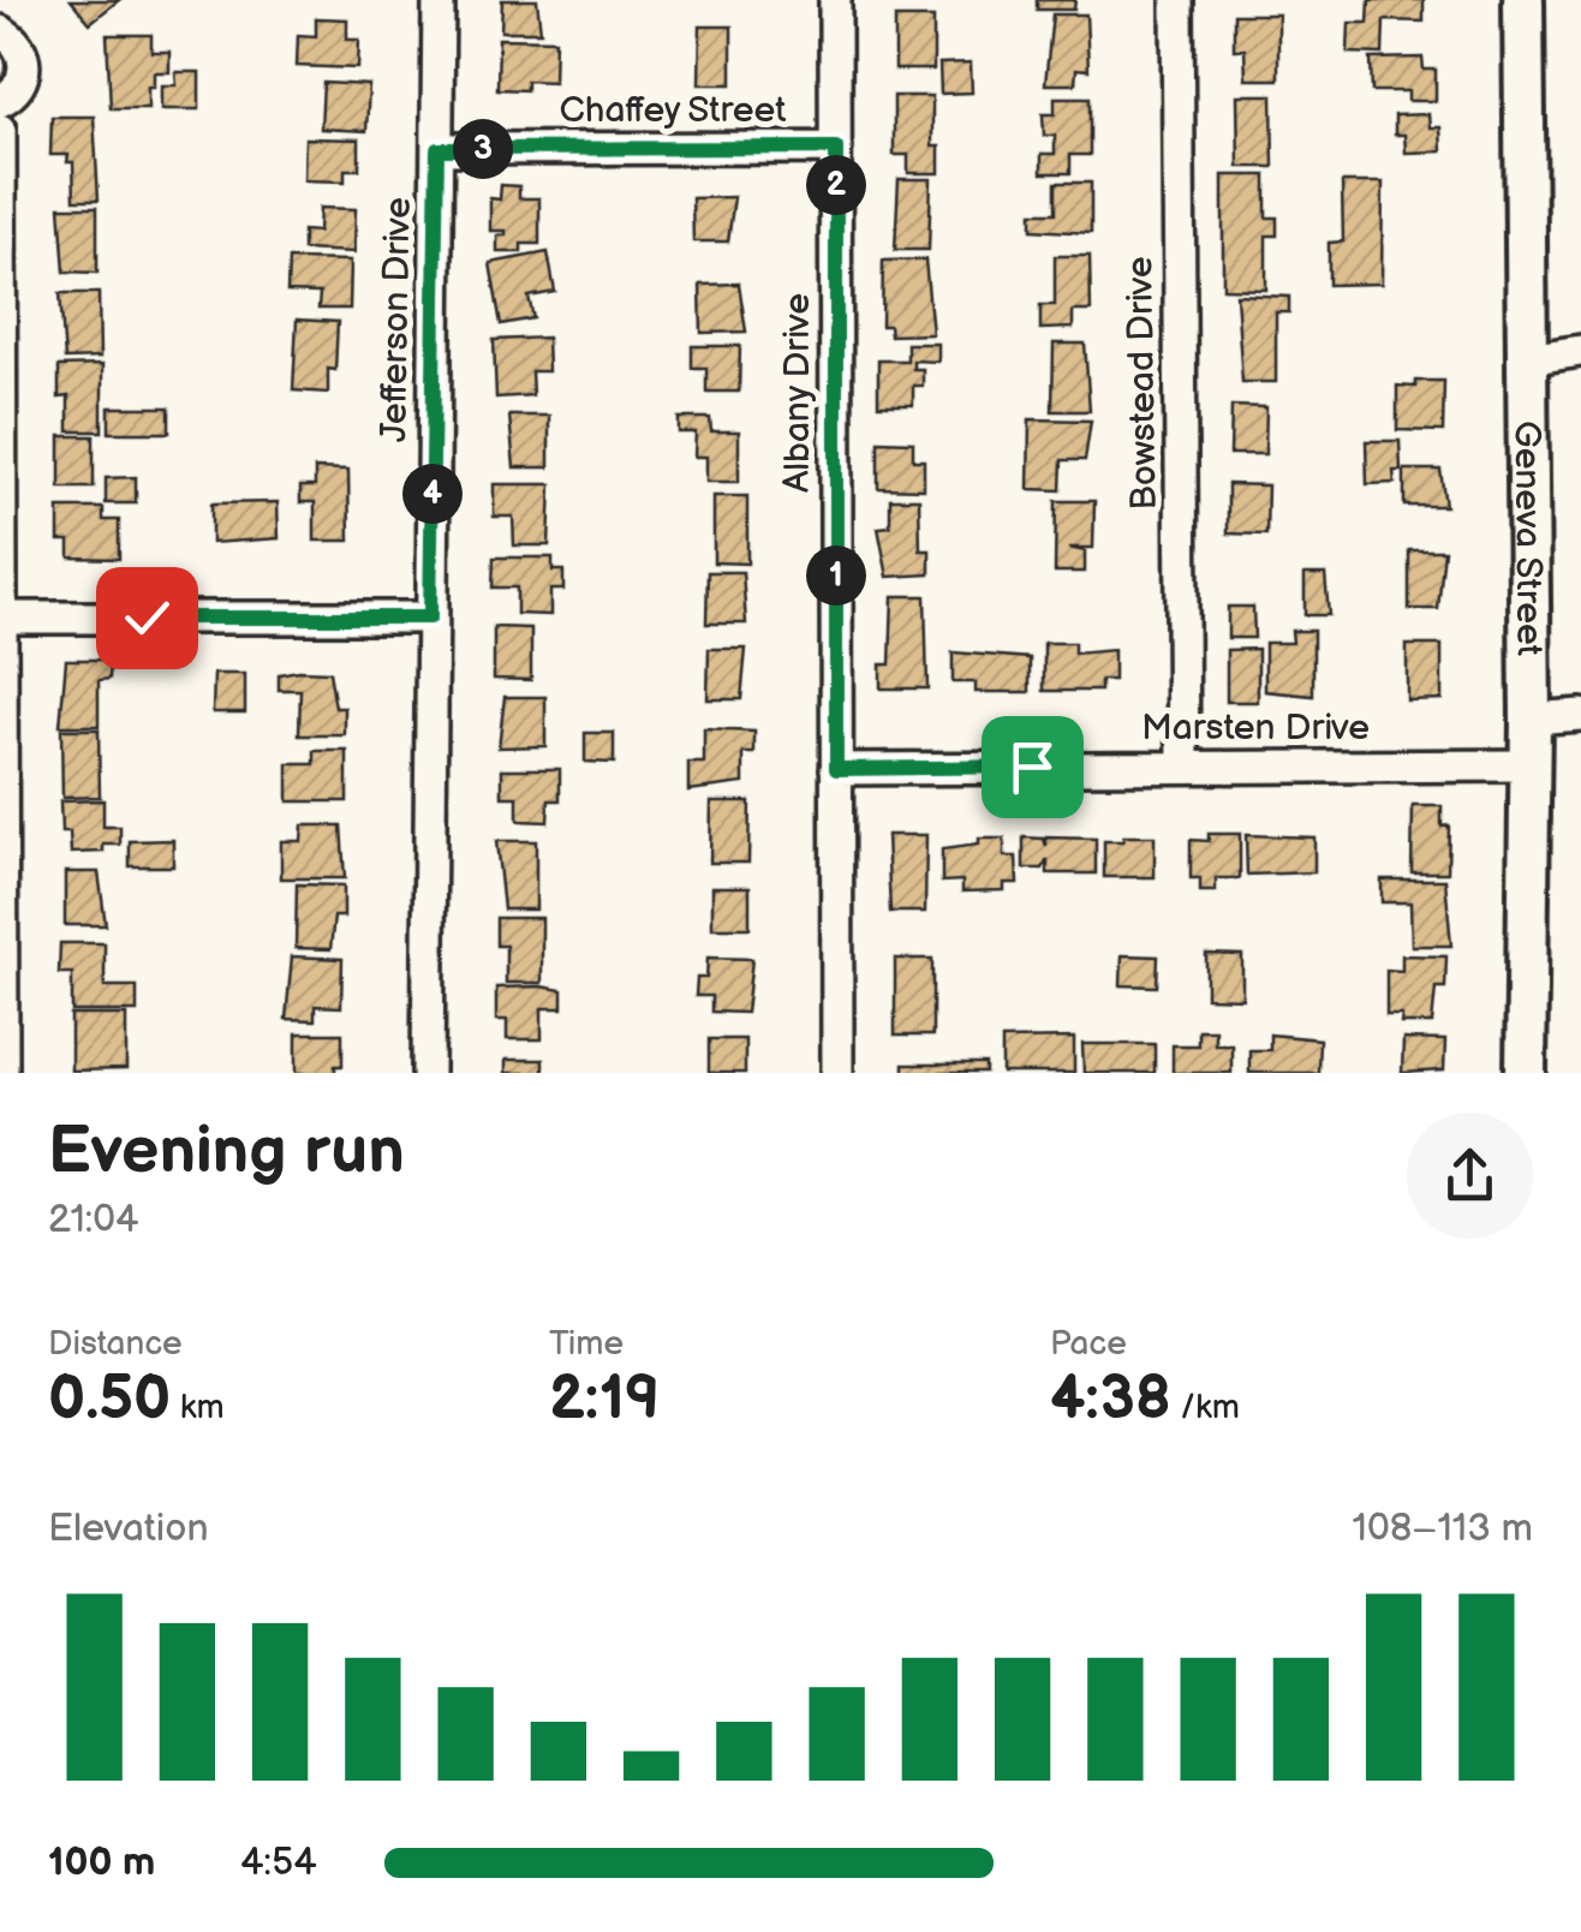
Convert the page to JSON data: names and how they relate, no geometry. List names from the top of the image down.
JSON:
{
  "streets": {
    "main road": ["Geneva Street"],
    "street": [
      "Chaffey Street",
      "Jefferson Drive",
      "Bowstead Drive",
      "Albany Drive",
      "Marsten Drive"
    ]
  },
  "crossings": [
    ["Chaffey Street", "Jefferson Drive"],
    ["Chaffey Street", "Albany Drive"],
    ["Bowstead Drive", "Marsten Drive"],
    ["Albany Drive", "Marsten Drive"],
    ["Geneva Street", "Marsten Drive"]
  ],
  "page": {
    "pins": [
      "3",
      "2",
      "4",
      "1"
    ],
    "heading": ["Evening run", "21:04"],
    "stats": [
      ["Distance", "0.50 km"],
      ["Time", "2:19"],
      ["Pace", "4:38 /km"]
    ],
    "chart": ["Elevation", "108–113 m"],
    "list": [
      {
        "name": "100 m",
        "note": "4:54"
      }
    ]
  }
}
